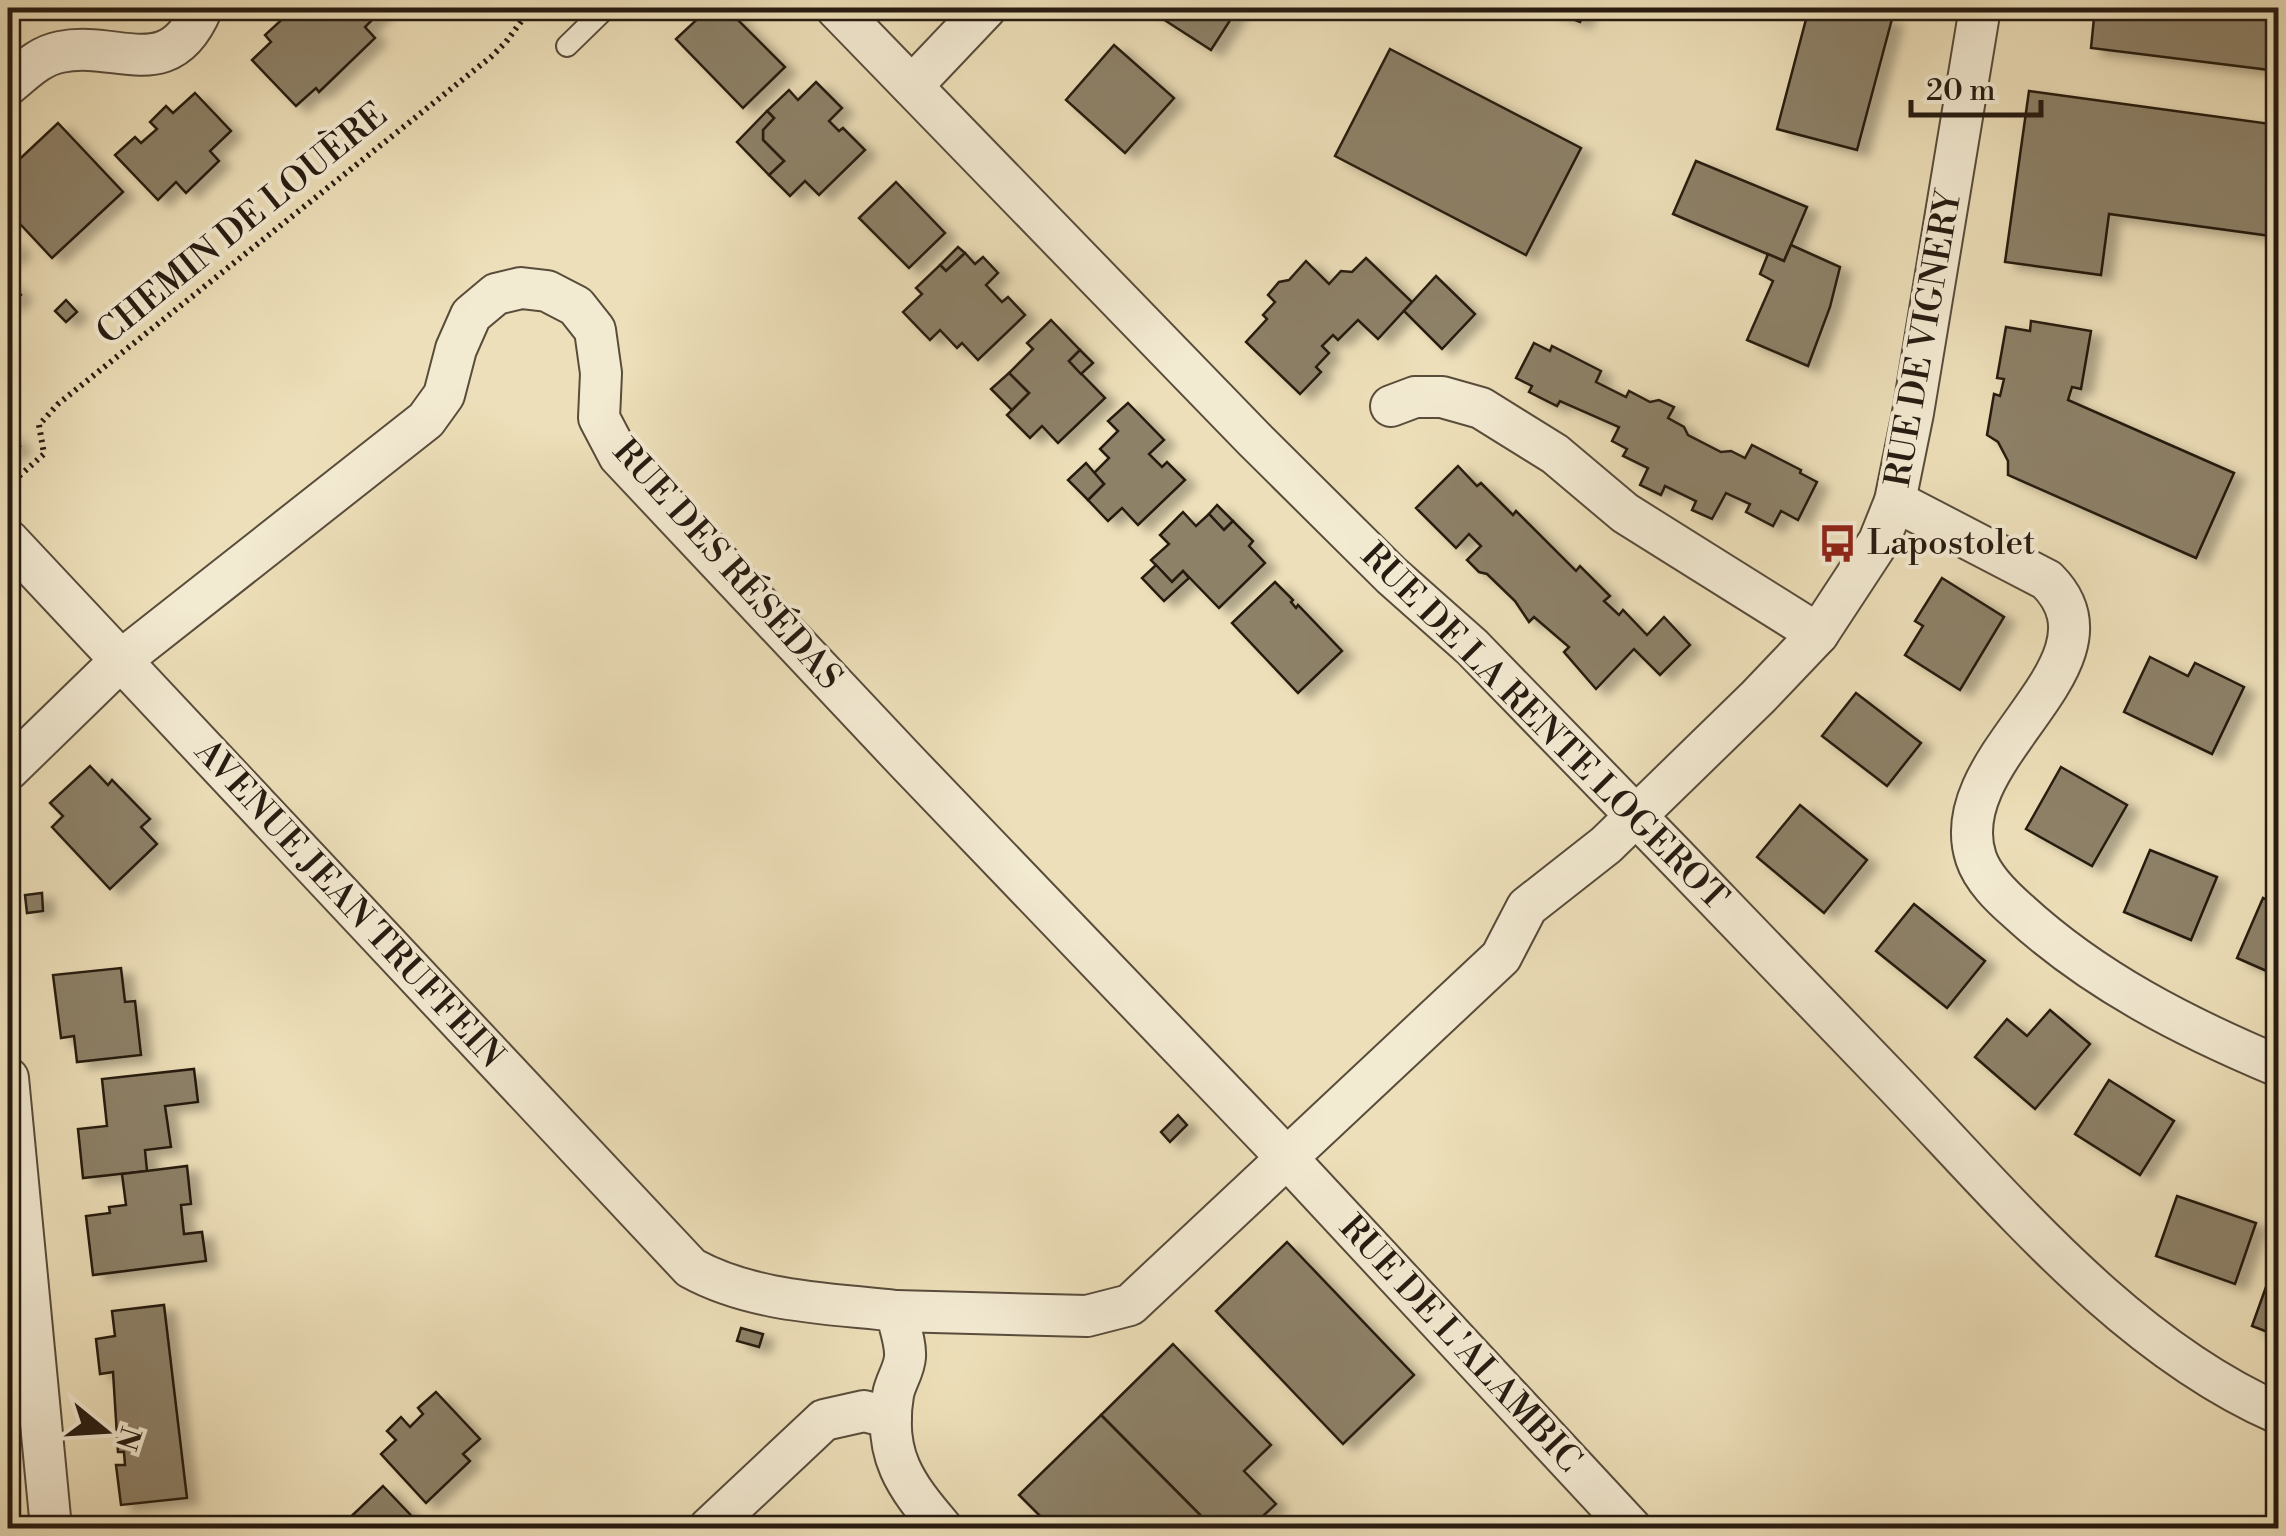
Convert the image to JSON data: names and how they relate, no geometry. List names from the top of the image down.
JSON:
{
  "streets": {
    "street": [
      "RUE DE VIGNERY",
      "RUE DES RÉSÉDAS",
      "RUE DE LA RENTE LOGEROT",
      "AVENUE JEAN TRUFFEIN",
      "RUE DE L'ALAMBIC"
    ],
    "path": ["CHEMIN DE LOUÈRE"]
  },
  "crossings": [
    ["RUE DE VIGNERY", "RUE DES RÉSÉDAS"],
    ["RUE DE VIGNERY", "RUE DE LA RENTE LOGEROT"],
    ["RUE DE VIGNERY", "AVENUE JEAN TRUFFEIN"],
    ["RUE DE VIGNERY", "RUE DE L'ALAMBIC"],
    ["RUE DES RÉSÉDAS", "AVENUE JEAN TRUFFEIN"],
    ["RUE DES RÉSÉDAS", "RUE DE L'ALAMBIC"]
  ],
  "places": {
    "bus stop": ["Lapostolet"]
  },
  "scale_bar": "20 m",
  "north": "right"
}
